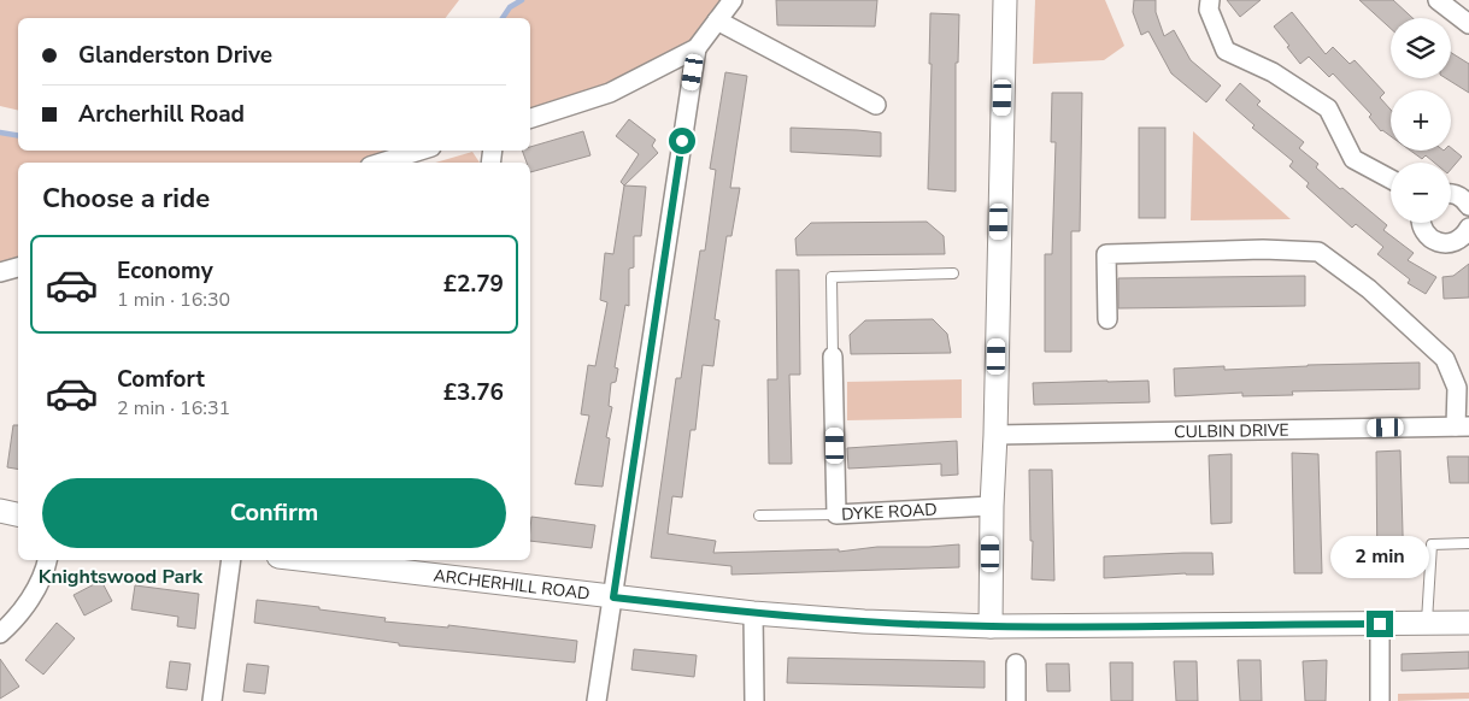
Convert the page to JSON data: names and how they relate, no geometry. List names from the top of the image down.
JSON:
{
  "streets": {
    "street": ["CULBIN DRIVE", "DYKE ROAD", "ARCHERHILL ROAD"]
  },
  "districts": ["Knightswood Park"],
  "page": {
    "map_buttons": ["+", "−"],
    "banner": ["Glanderston Drive", "Archerhill Road"],
    "heading": "Choose a ride",
    "list": [
      {
        "name": "Economy",
        "note": "1 min · 16:30",
        "value": "£2.79"
      },
      {
        "name": "Comfort",
        "note": "2 min · 16:31",
        "value": "£3.76"
      }
    ],
    "buttons": "Confirm",
    "bubble": "2 min"
  }
}
